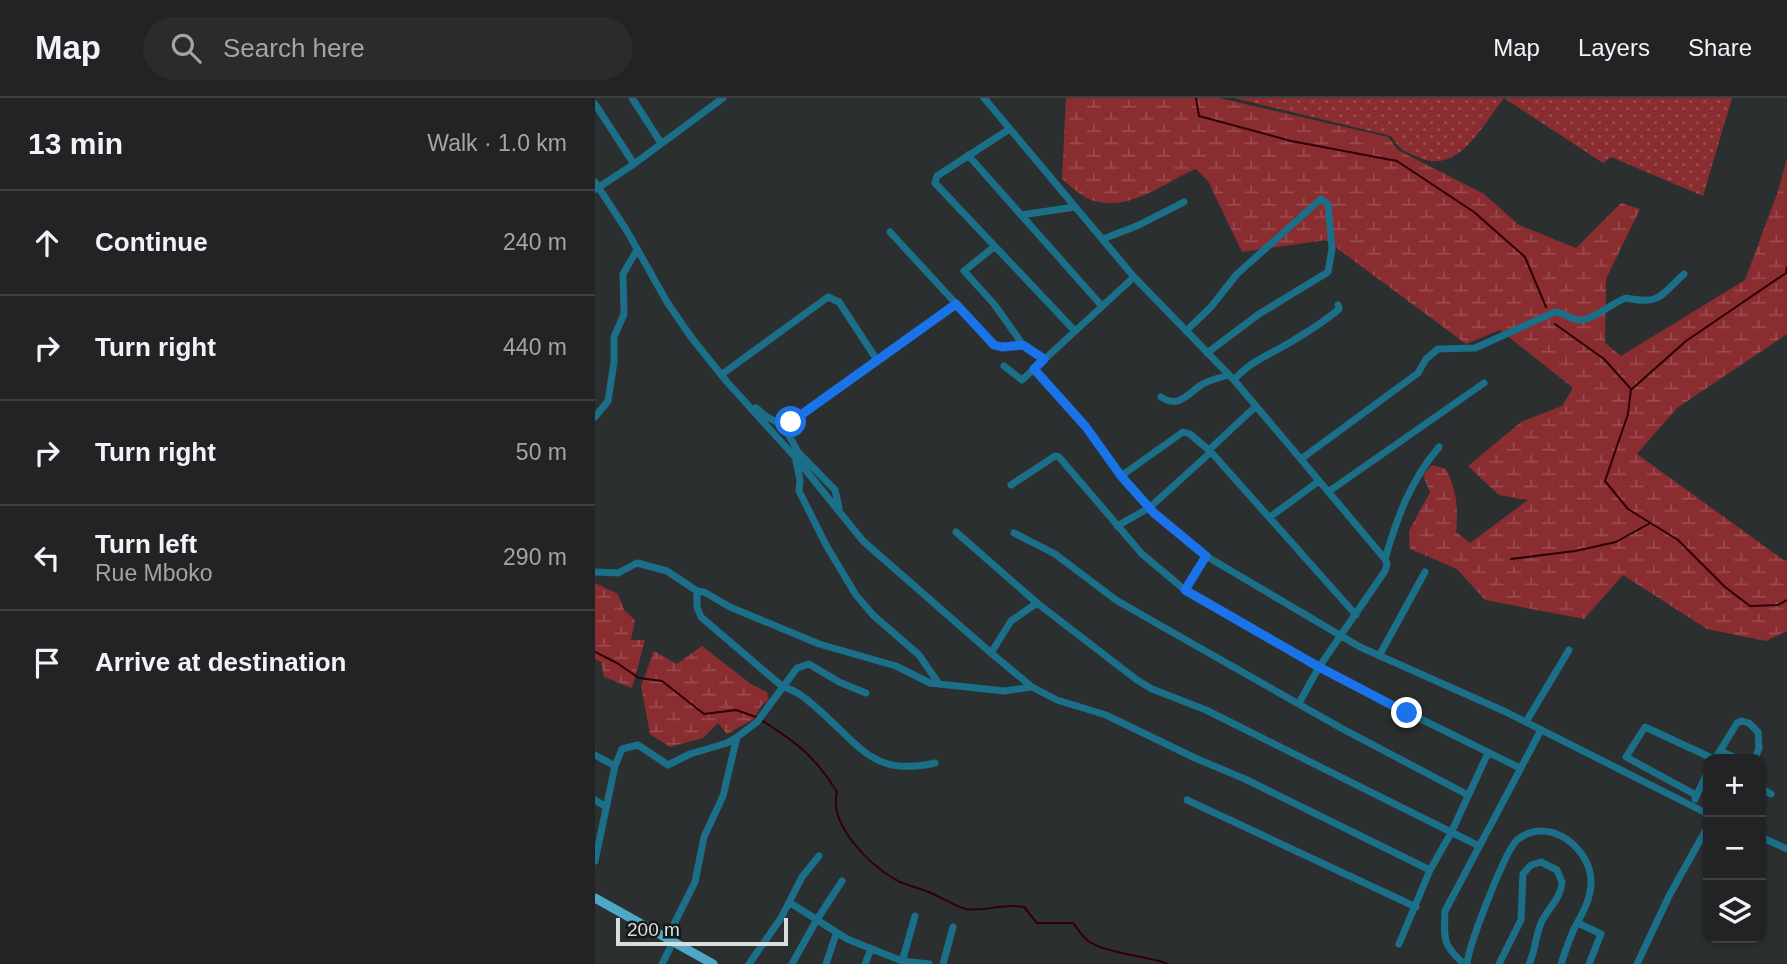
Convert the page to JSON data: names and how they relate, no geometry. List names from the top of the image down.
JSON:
{
  "scale_bar": "200 m",
  "page": {
    "header": "Map",
    "search": "Search here",
    "nav": ["Map", "Layers", "Share"],
    "heading": ["13 min", "Walk · 1.0 km"],
    "list": [
      ["Continue", "240 m"],
      ["Turn right", "440 m"],
      ["Turn right", "50 m"],
      ["Turn left", "Rue Mboko", "290 m"],
      "Arrive at destination"
    ],
    "map_buttons": ["+", "−"],
    "scale": "200 m"
  }
}
